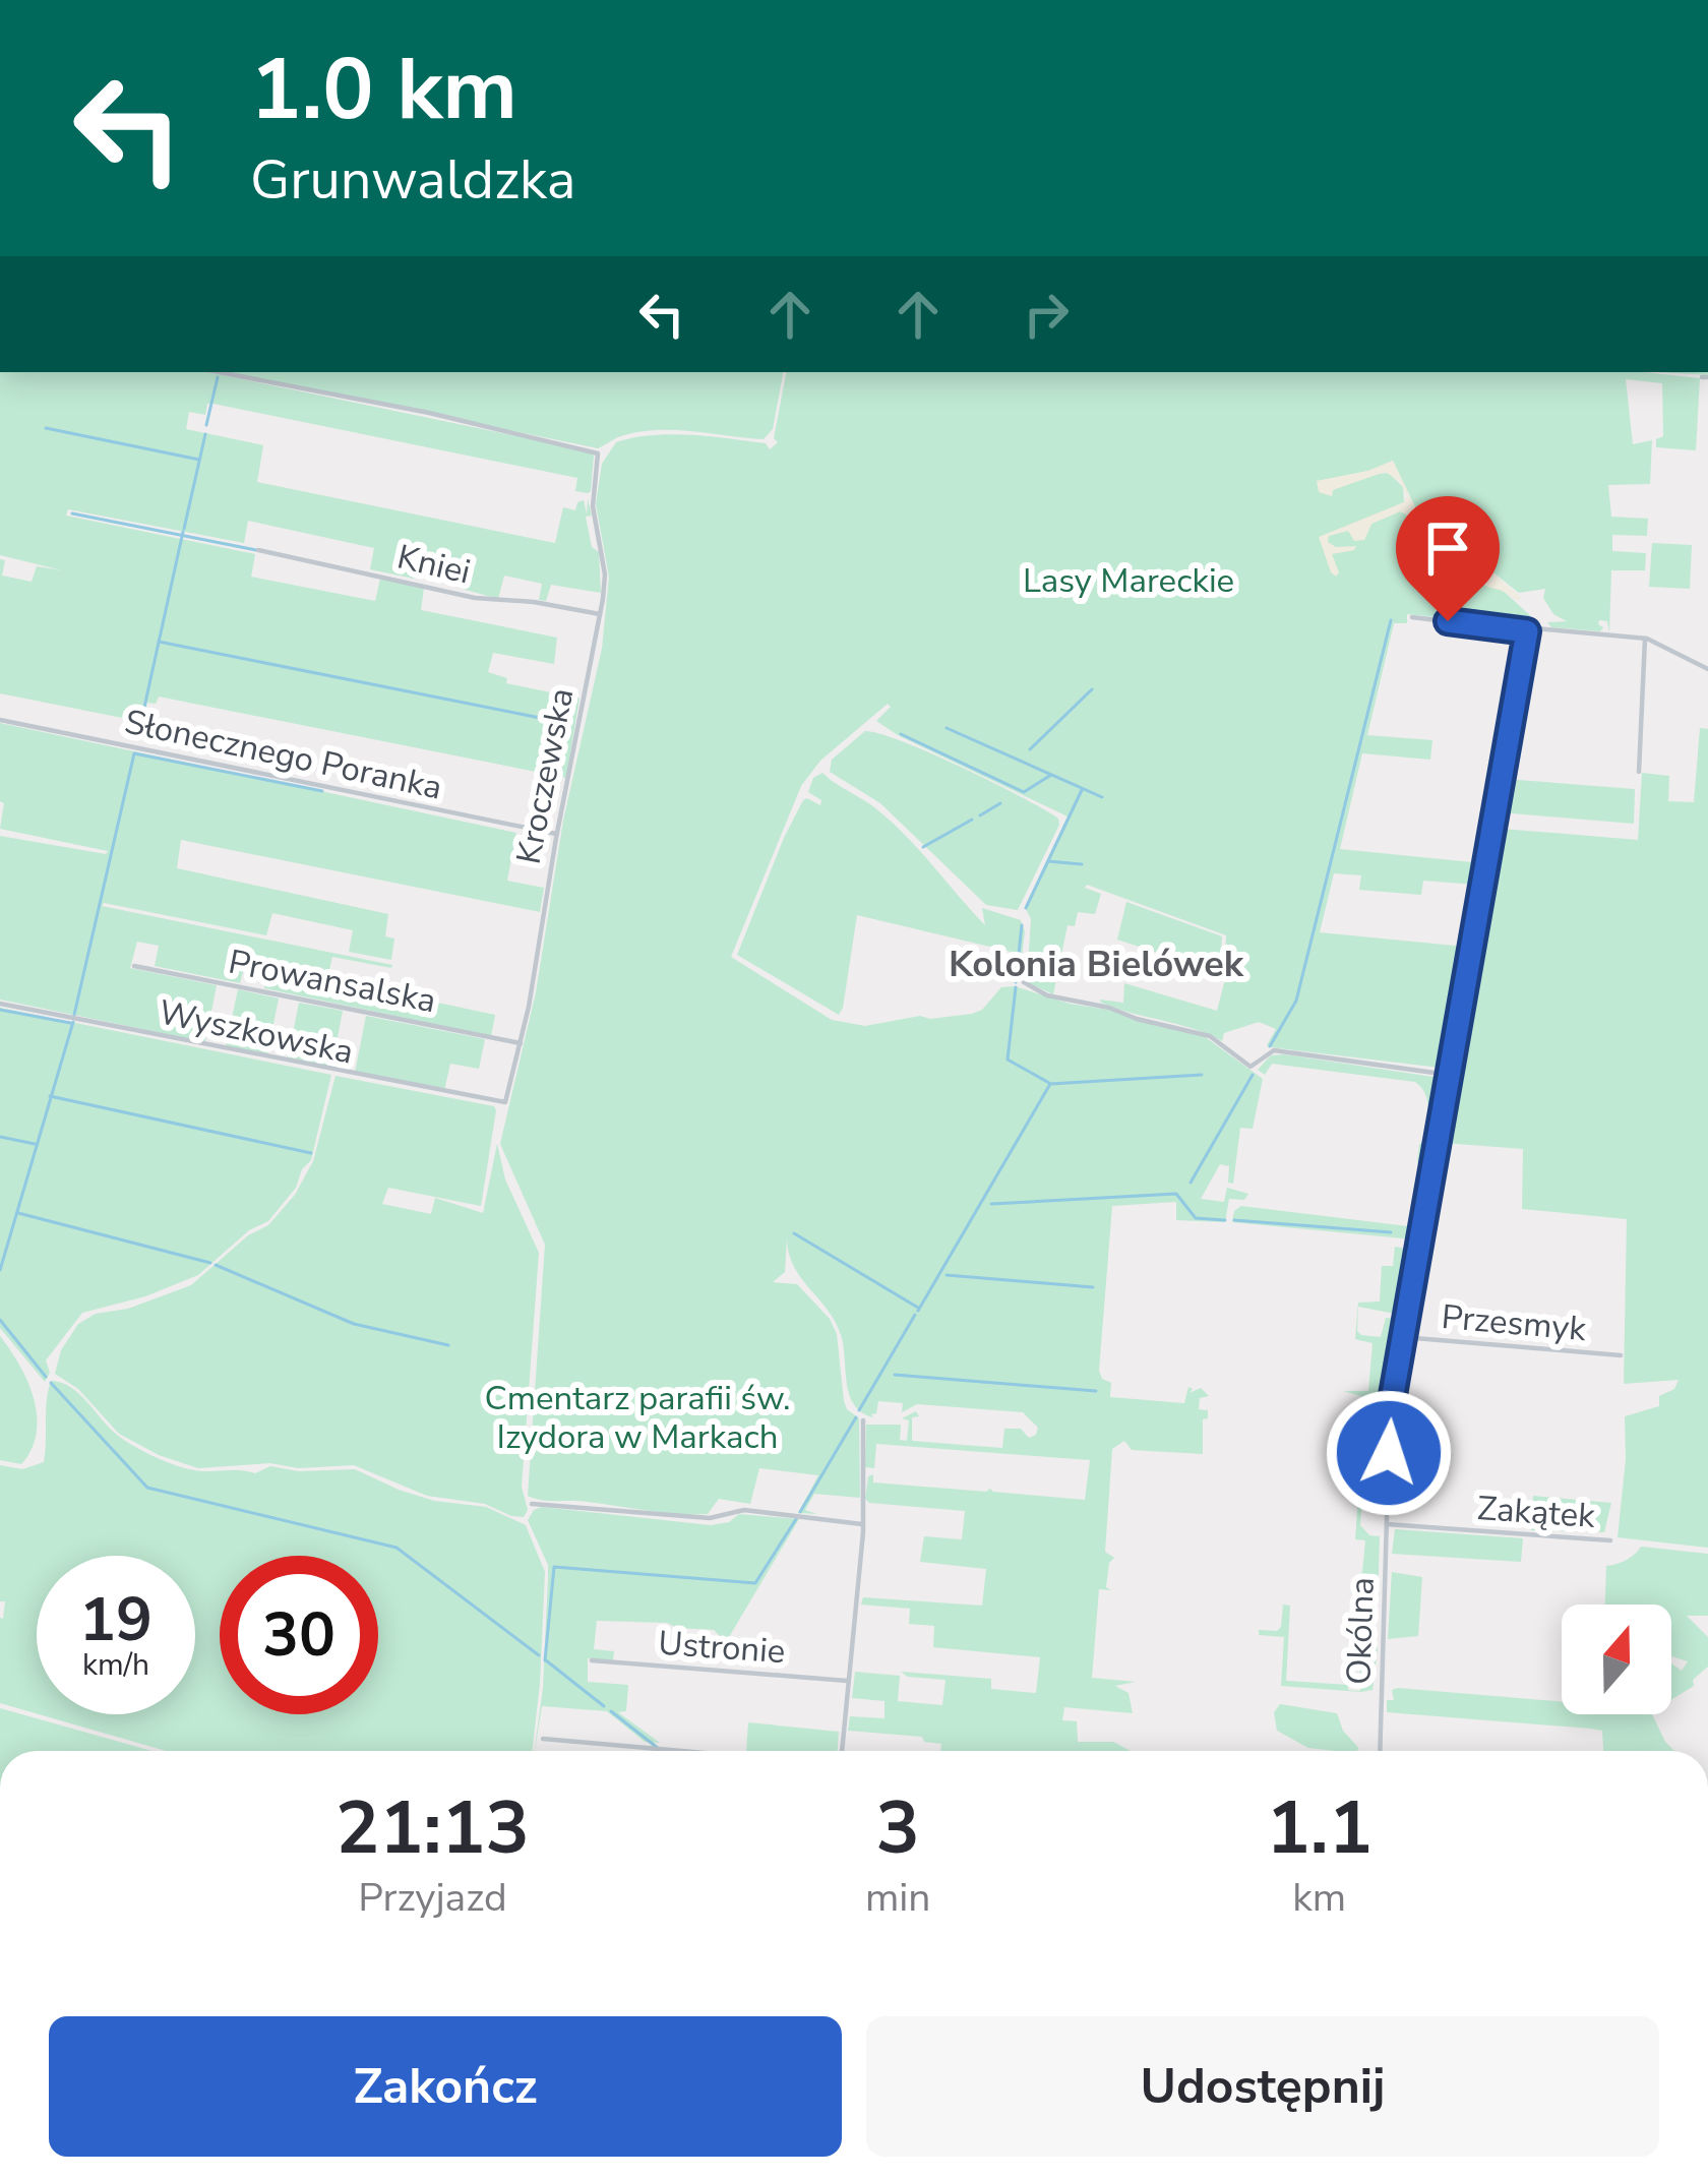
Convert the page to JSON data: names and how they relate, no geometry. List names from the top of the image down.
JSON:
{
  "streets": {
    "street": [
      "Kniei",
      "Słonecznego Poranka",
      "Kroczewska",
      "Prowansalska",
      "Wyszkowska",
      "Przesmyk",
      "Zakątek",
      "Okólna",
      "Ustronie"
    ]
  },
  "crossings": [
    ["Kniei", "Kroczewska"],
    ["Słonecznego Poranka", "Kroczewska"],
    ["Kroczewska", "Prowansalska"],
    ["Kroczewska", "Wyszkowska"],
    ["Przesmyk", "Okólna"],
    ["Zakątek", "Okólna"]
  ],
  "districts": ["Kolonia Bielówek"],
  "parks": ["Lasy Mareckie", "Cmentarz parafii św. Izydora w Markach"],
  "north": "top",
  "page": {
    "turn": ["1.0 km", "Grunwaldzka"],
    "speed": "19 km/h",
    "limit": "30",
    "eta": [
      "21:13",
      "Przyjazd",
      "3",
      "min",
      "1.1",
      "km"
    ],
    "buttons": ["Zakończ", "Udostępnij"]
  }
}
